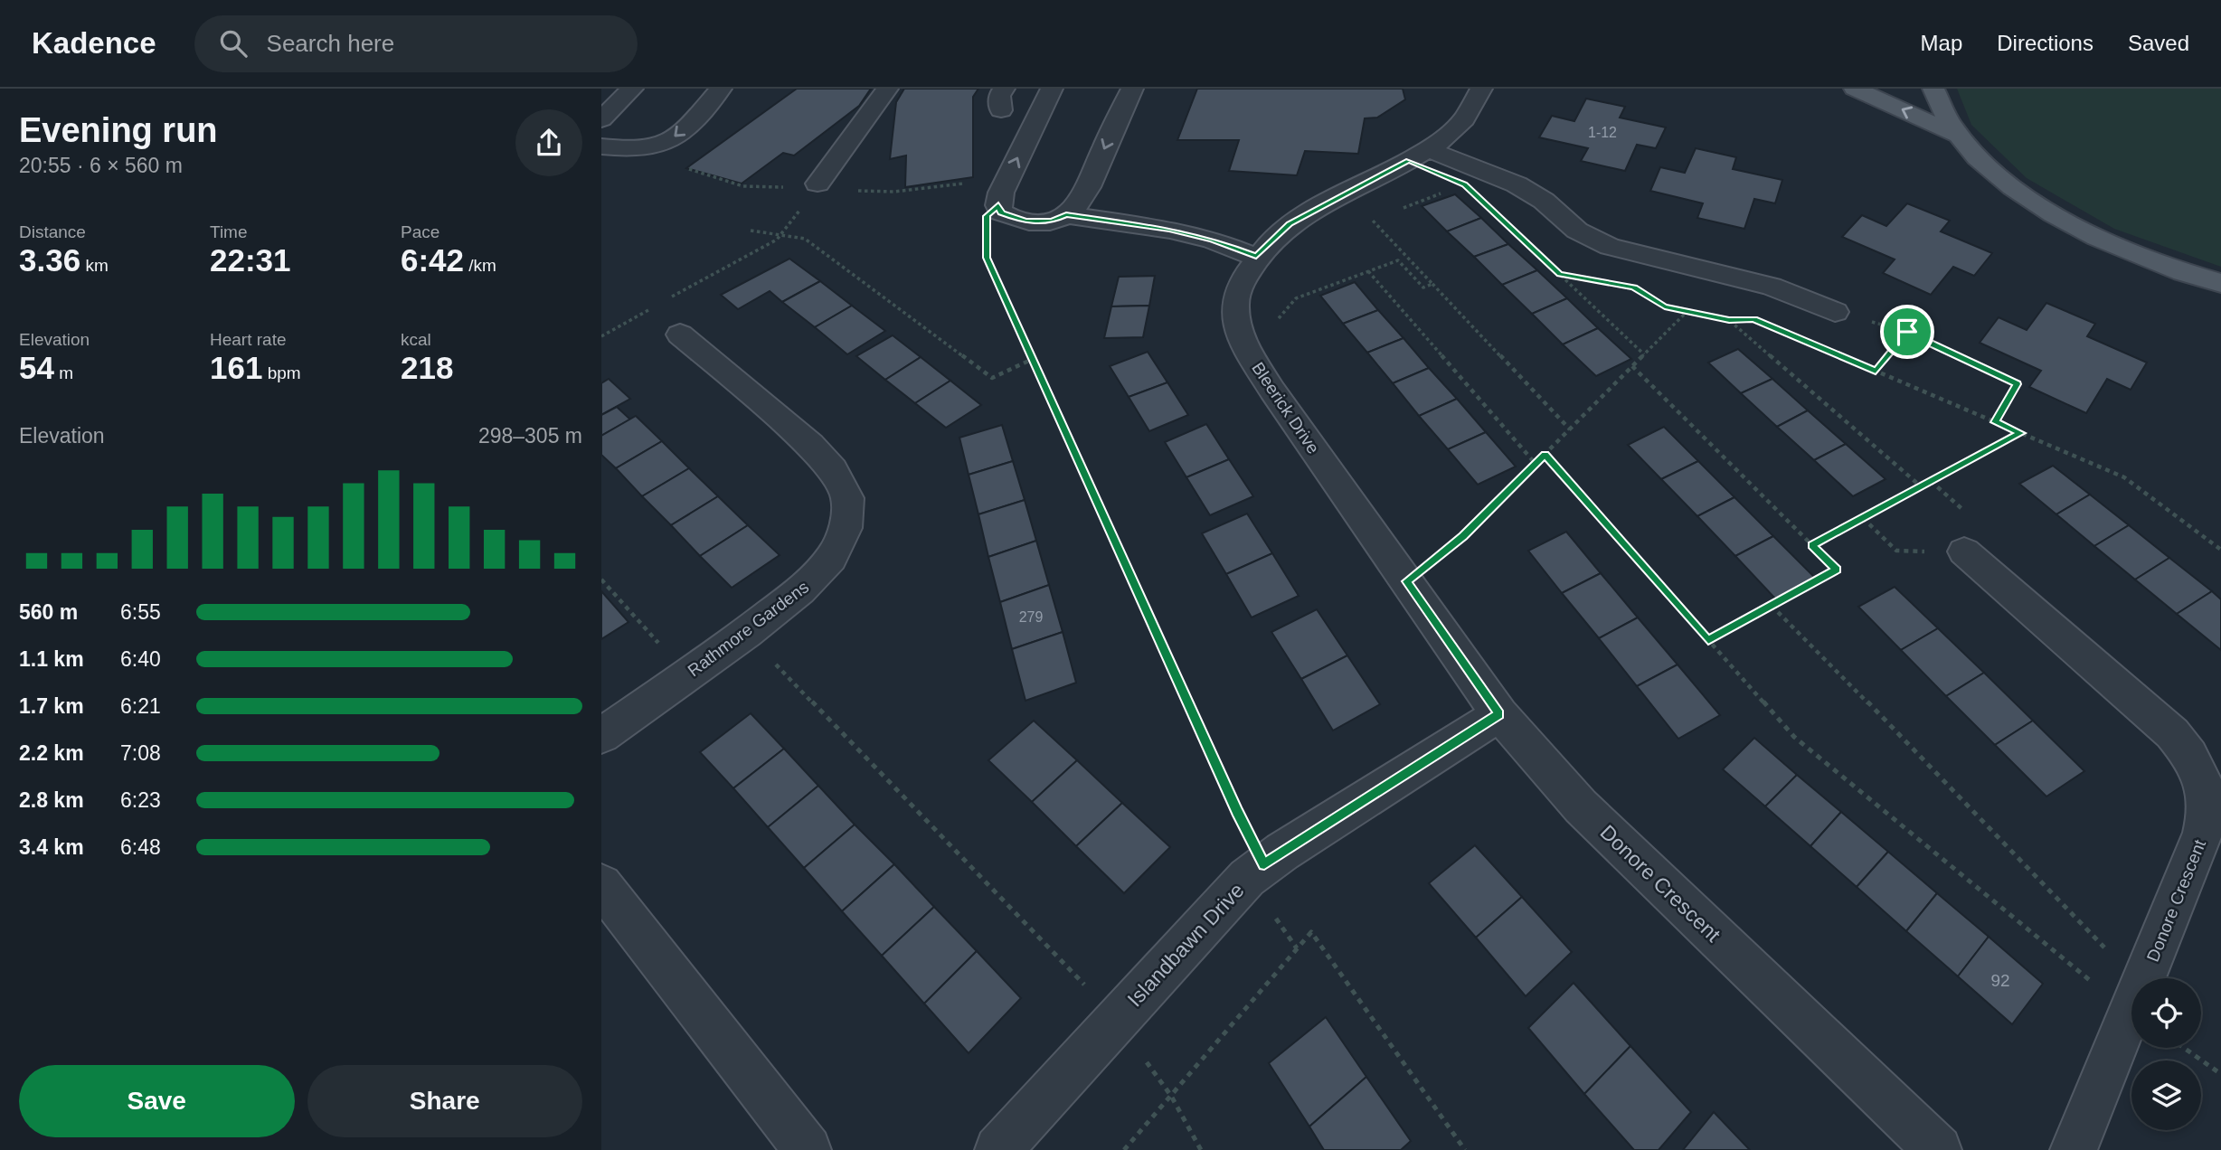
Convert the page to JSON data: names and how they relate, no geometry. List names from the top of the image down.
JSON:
{
  "streets": {
    "street": [
      "Bleerick Drive",
      "Rathmore Gardens",
      "Donore Crescent",
      "Islandbawn Drive"
    ]
  },
  "crossings": [
    ["Bleerick Drive", "Donore Crescent"],
    ["Bleerick Drive", "Islandbawn Drive"],
    ["Donore Crescent", "Islandbawn Drive"]
  ],
  "house_numbers": ["1-12", "279", "92"],
  "page": {
    "header": "Kadence",
    "search": "Search here",
    "nav": ["Map", "Directions", "Saved"],
    "heading": ["Evening run", "20:55 · 6 × 560 m"],
    "stats": [
      ["Distance", "3.36 km"],
      ["Time", "22:31"],
      ["Pace", "6:42 /km"],
      ["Elevation", "54 m"],
      ["Heart rate", "161 bpm"],
      ["kcal", "218"]
    ],
    "chart": ["Elevation", "298–305 m"],
    "list": [
      {
        "name": "560 m",
        "note": "6:55"
      },
      {
        "name": "1.1 km",
        "note": "6:40"
      },
      {
        "name": "1.7 km",
        "note": "6:21"
      },
      {
        "name": "2.2 km",
        "note": "7:08"
      },
      {
        "name": "2.8 km",
        "note": "6:23"
      },
      {
        "name": "3.4 km",
        "note": "6:48"
      }
    ],
    "buttons": ["Save", "Share"]
  }
}
